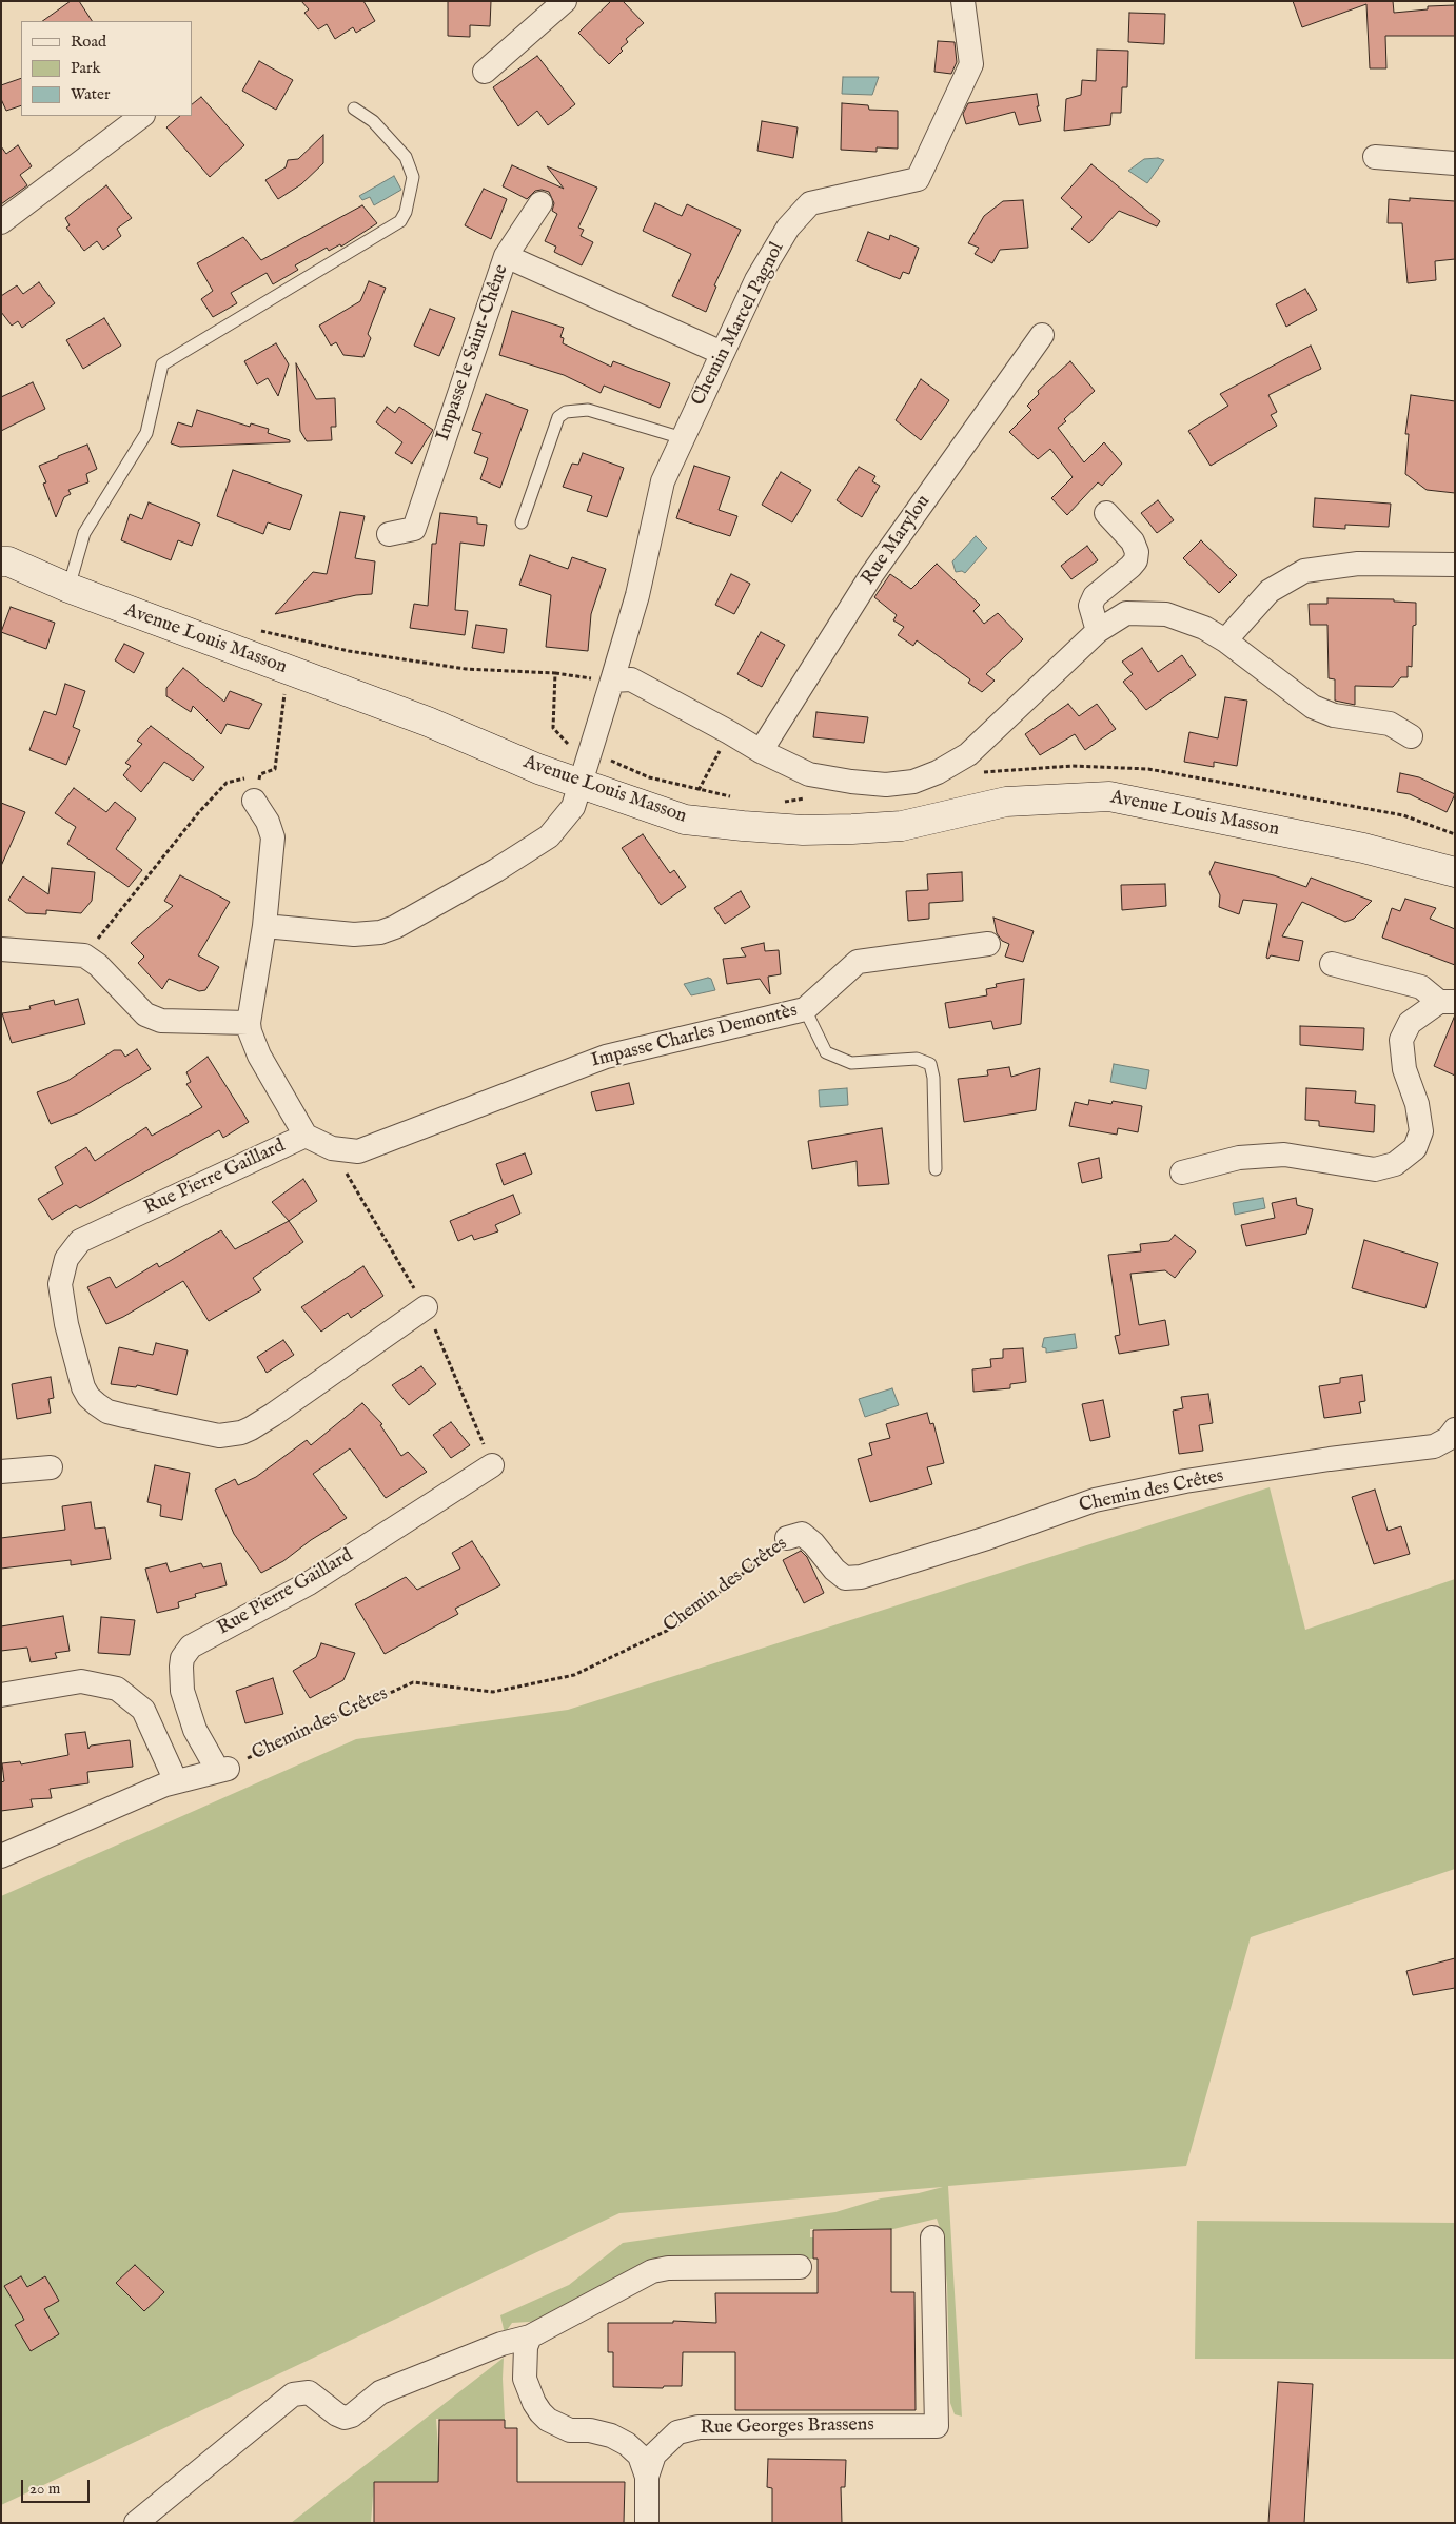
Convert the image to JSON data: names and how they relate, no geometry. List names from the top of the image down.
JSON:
{
  "streets": {
    "street": [
      "Chemin Marcel Pagnol",
      "Impasse le Saint-Chêne",
      "Rue Marylou",
      "Avenue Louis Masson",
      "Impasse Charles Demontès",
      "Rue Pierre Gaillard",
      "Chemin des Crêtes",
      "Rue Georges Brassens"
    ]
  },
  "crossings": [
    ["Chemin Marcel Pagnol", "Impasse le Saint-Chêne"],
    ["Chemin Marcel Pagnol", "Avenue Louis Masson"],
    ["Impasse Charles Demontès", "Rue Pierre Gaillard"],
    ["Rue Pierre Gaillard", "Chemin des Crêtes"]
  ],
  "legend": ["Road", "Park", "Water"],
  "scale_bar": "20 m"
}
